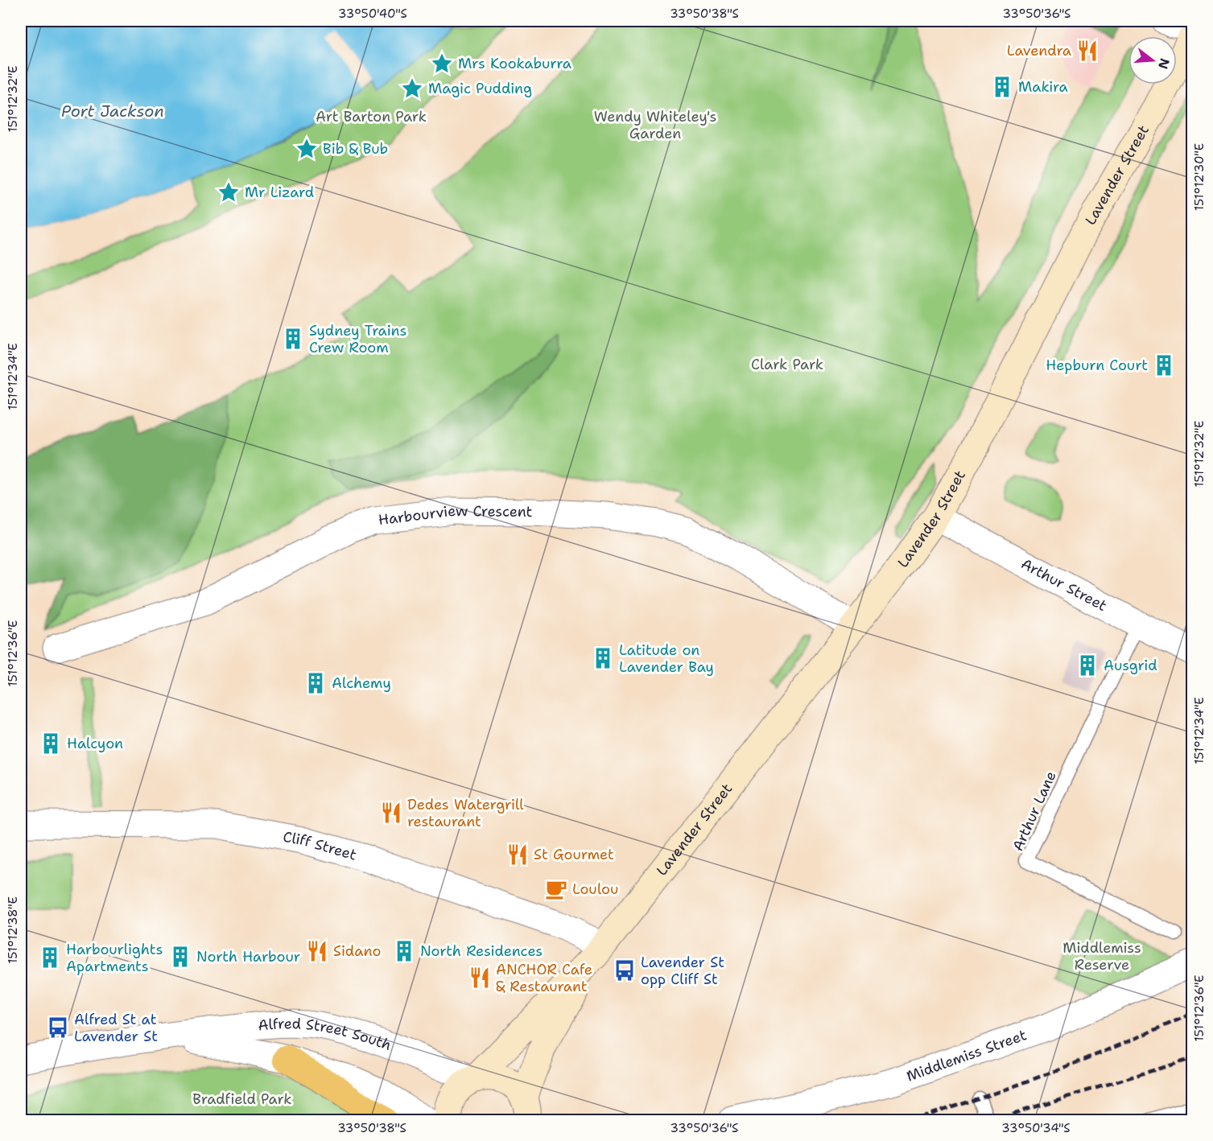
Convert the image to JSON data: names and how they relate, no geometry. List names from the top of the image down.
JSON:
{
  "streets": {
    "street": [
      "Lavender Street",
      "Harbourview Crescent",
      "Arthur Street",
      "Cliff Street",
      "Alfred Street South",
      "Middlemiss Street"
    ],
    "lane": ["Arthur Lane"]
  },
  "crossings": [
    ["Lavender Street", "Harbourview Crescent"],
    ["Lavender Street", "Arthur Street"],
    ["Lavender Street", "Cliff Street"],
    ["Lavender Street", "Alfred Street South"],
    ["Arthur Street", "Arthur Lane"]
  ],
  "water": ["Port Jackson"],
  "parks": [
    "Art Barton Park",
    "Wendy Whiteley's Garden",
    "Clark Park",
    "Middlemiss Reserve",
    "Bradfield Park"
  ],
  "places": {
    "restaurant": [
      "Lavendra",
      "Dedes Watergrill restaurant",
      "St Gourmet",
      "Sidano",
      "ANCHOR Cafe & Restaurant"
    ],
    "place": [
      "Mrs Kookaburra",
      "Magic Pudding",
      "Bib & Bub",
      "Mr Lizard"
    ],
    "building": [
      "Makira",
      "Sydney Trains Crew Room",
      "Hepburn Court",
      "Latitude on Lavender Bay",
      "Ausgrid",
      "Alchemy",
      "Halcyon",
      "North Residences",
      "North Harbour",
      "Harbourlights Apartments"
    ],
    "cafe": ["Loulou"],
    "bus stop": ["Lavender St opp Cliff St", "Alfred St at Lavender St"]
  },
  "north": "right",
  "coordinates": [
    "33°50'40\"S",
    "33°50'38\"S",
    "33°50'36\"S",
    "151°12'32\"E",
    "151°12'30\"E",
    "151°12'34\"E",
    "151°12'36\"E",
    "151°12'38\"E",
    "33°50'34\"S"
  ]
}
